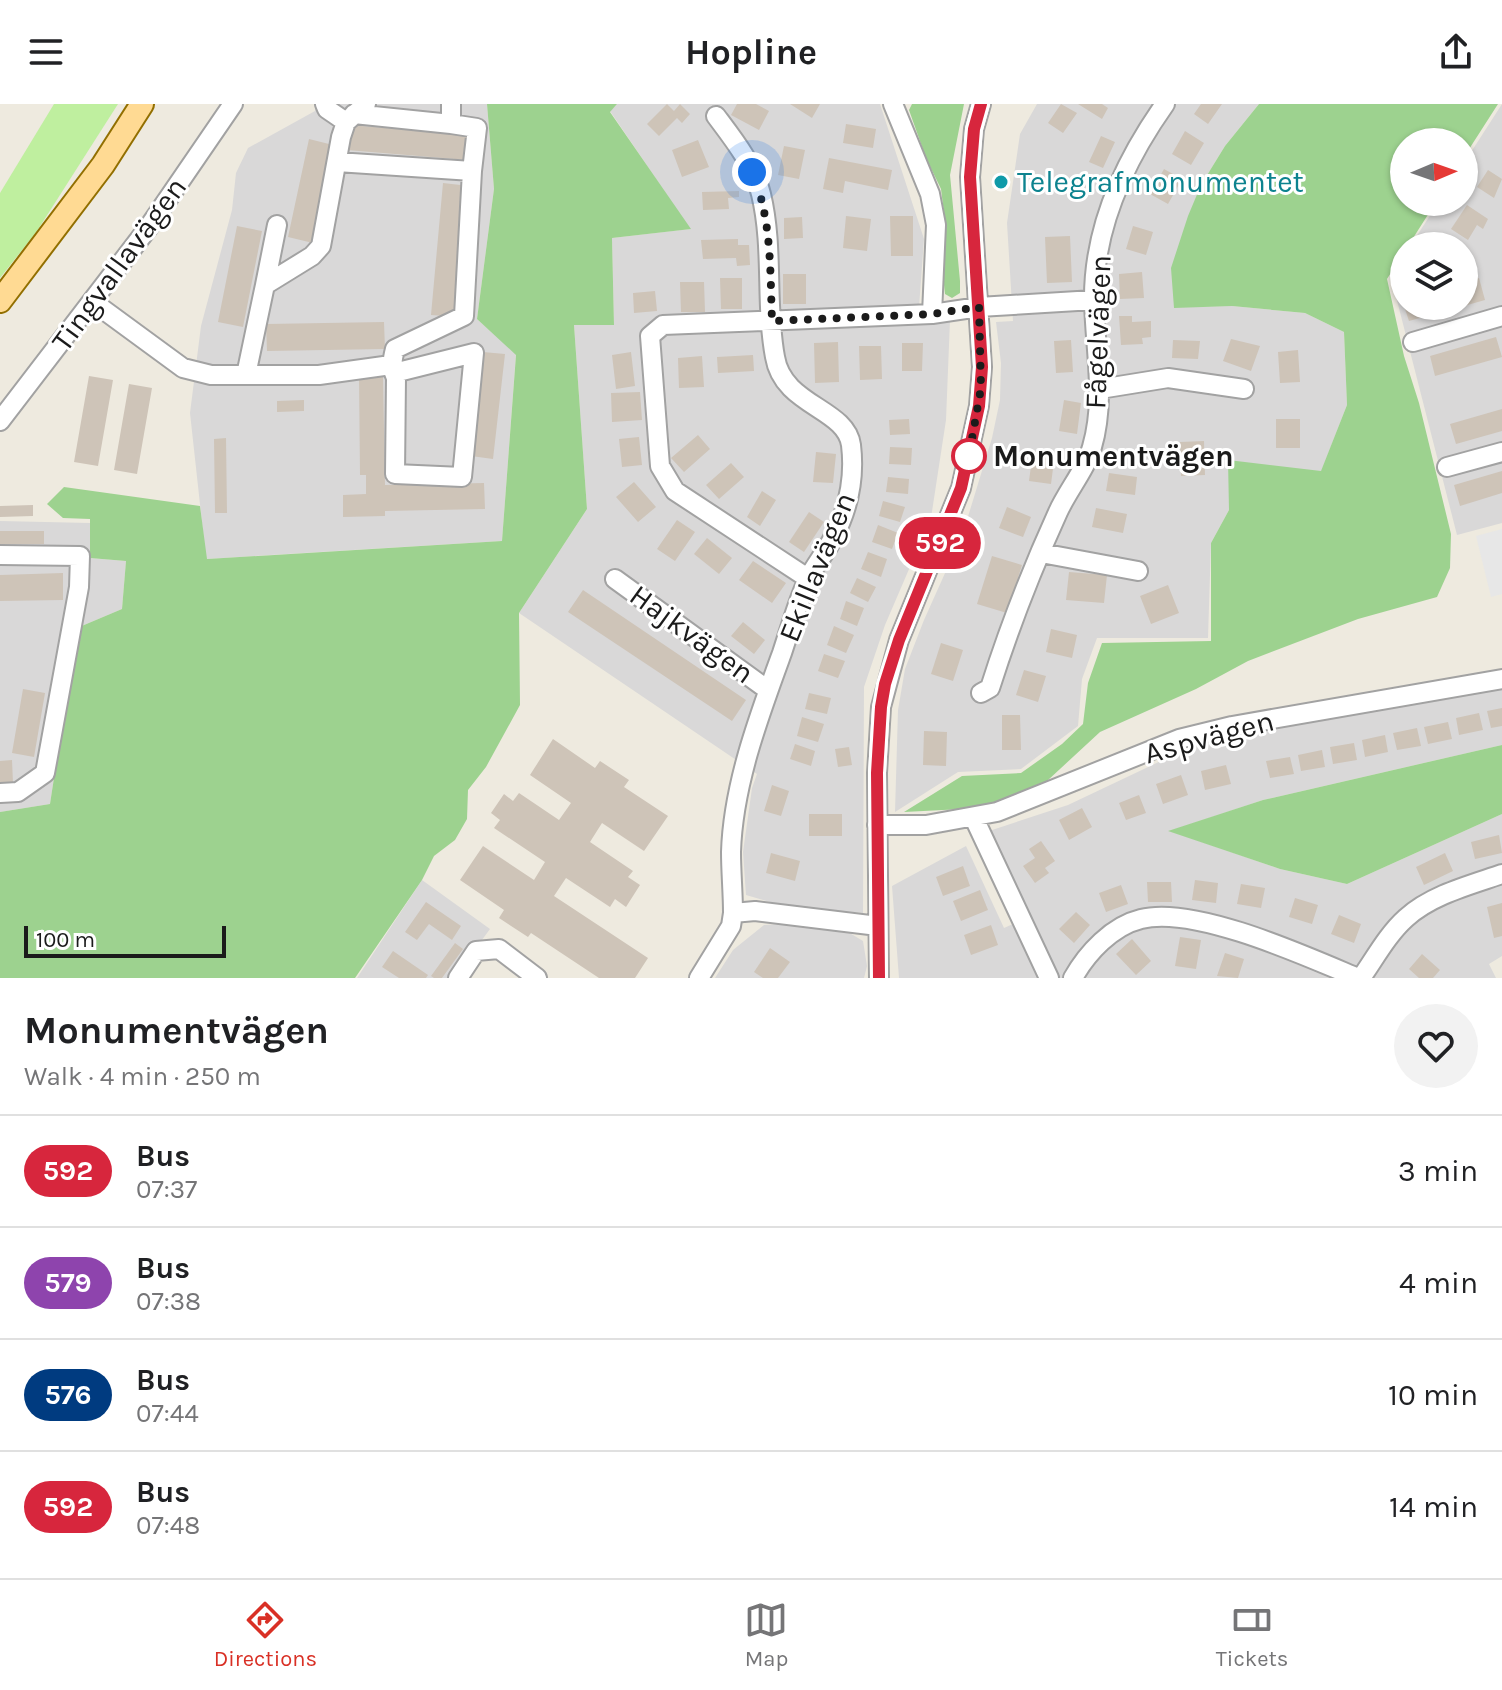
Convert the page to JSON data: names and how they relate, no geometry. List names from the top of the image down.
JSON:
{
  "streets": {
    "street": [
      "Tingvallavägen",
      "Fågelvägen",
      "Ekillavägen",
      "Hajkvägen",
      "Aspvägen"
    ]
  },
  "crossings": [
    ["Ekillavägen", "Hajkvägen"]
  ],
  "places": ["Telegrafmonumentet", "Monumentvägen"],
  "lines": ["bus line 592"],
  "scale_bar": "100 m",
  "north": "right",
  "page": {
    "header": "Hopline",
    "on_map": "592",
    "scale": "100 m",
    "heading": ["Monumentvägen", "Walk · 4 min · 250 m"],
    "list": [
      {
        "mark": "592",
        "name": "Bus",
        "note": "07:37",
        "value": "3 min"
      },
      {
        "mark": "579",
        "name": "Bus",
        "note": "07:38",
        "value": "4 min"
      },
      {
        "mark": "576",
        "name": "Bus",
        "note": "07:44",
        "value": "10 min"
      },
      {
        "mark": "592",
        "name": "Bus",
        "note": "07:48",
        "value": "14 min"
      }
    ],
    "tabs": ["Directions", "Map", "Tickets"]
  }
}
